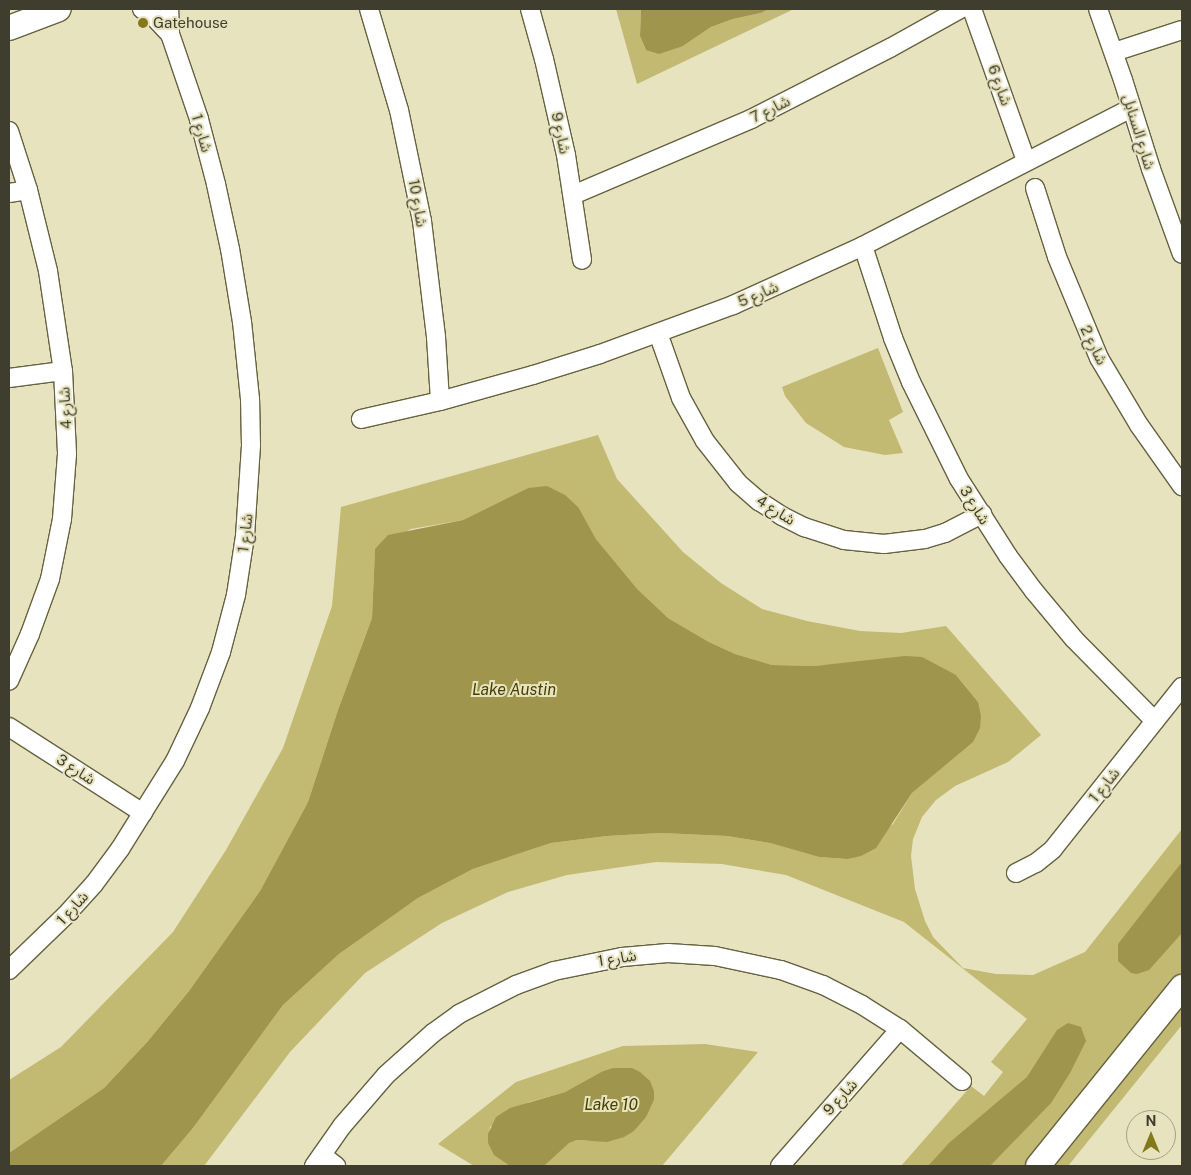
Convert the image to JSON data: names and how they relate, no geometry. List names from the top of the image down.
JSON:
{
  "streets": {
    "street": [
      "شارع 6",
      "شارع 7",
      "شارع السنابل",
      "شارع 1",
      "شارع 9",
      "شارع 10",
      "شارع 5",
      "شارع 2",
      "شارع 4",
      "شارع 3"
    ]
  },
  "crossings": [
    ["شارع 6", "شارع 5"],
    ["شارع 7", "شارع 9"],
    ["شارع السنابل", "شارع 5"],
    ["شارع 1", "شارع 9"],
    ["شارع 1", "شارع 3"],
    ["شارع 10", "شارع 5"],
    ["شارع 5", "شارع 4"],
    ["شارع 5", "شارع 3"],
    ["شارع 4", "شارع 3"]
  ],
  "water": ["Lake Austin", "Lake 10"],
  "places": ["Gatehouse"],
  "north": "top"
}
